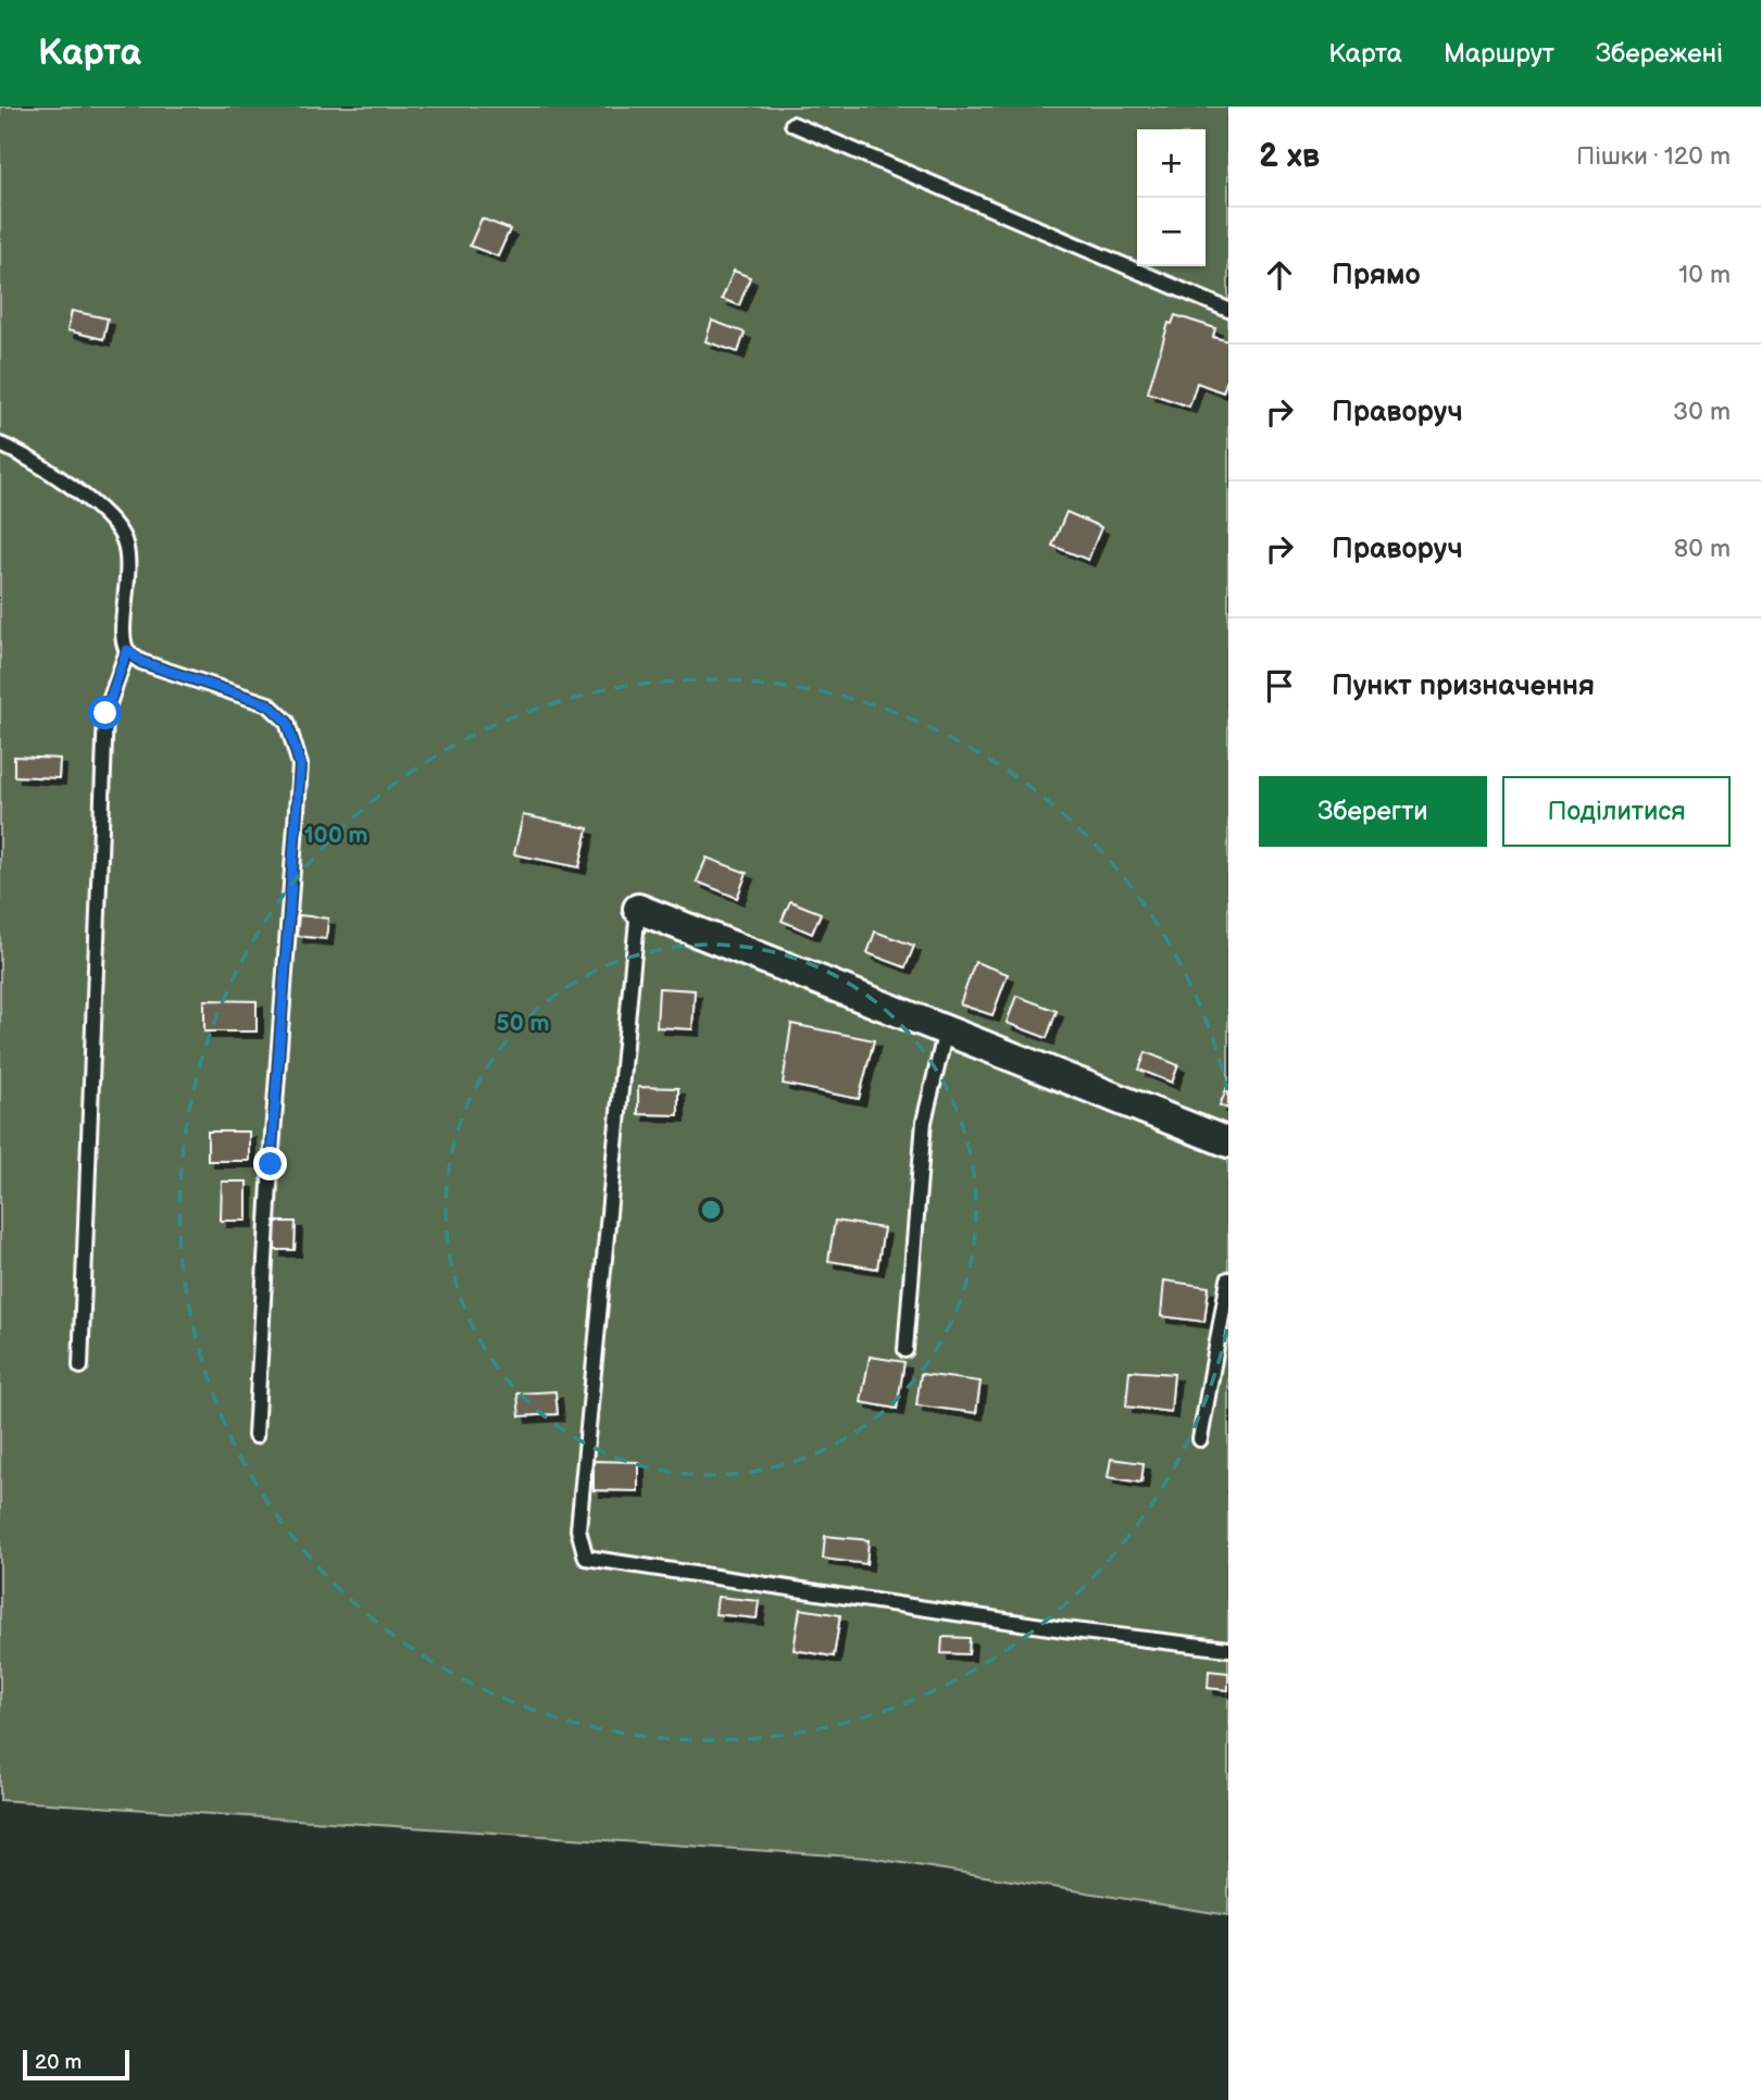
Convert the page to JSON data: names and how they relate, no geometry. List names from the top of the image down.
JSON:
{
  "scale_bar": "20 m",
  "page": {
    "header": "Карта",
    "nav": ["Карта", "Маршрут", "Збережені"],
    "heading": ["2 хв", "Пішки · 120 m"],
    "map_buttons": ["+", "−"],
    "list": [
      ["Прямо", "10 m"],
      ["Праворуч", "30 m"],
      ["Праворуч", "80 m"],
      "Пункт призначення"
    ],
    "buttons": ["Зберегти", "Поділитися"],
    "scale": "20 m"
  },
  "rings": ["100 m", "50 m"]
}
